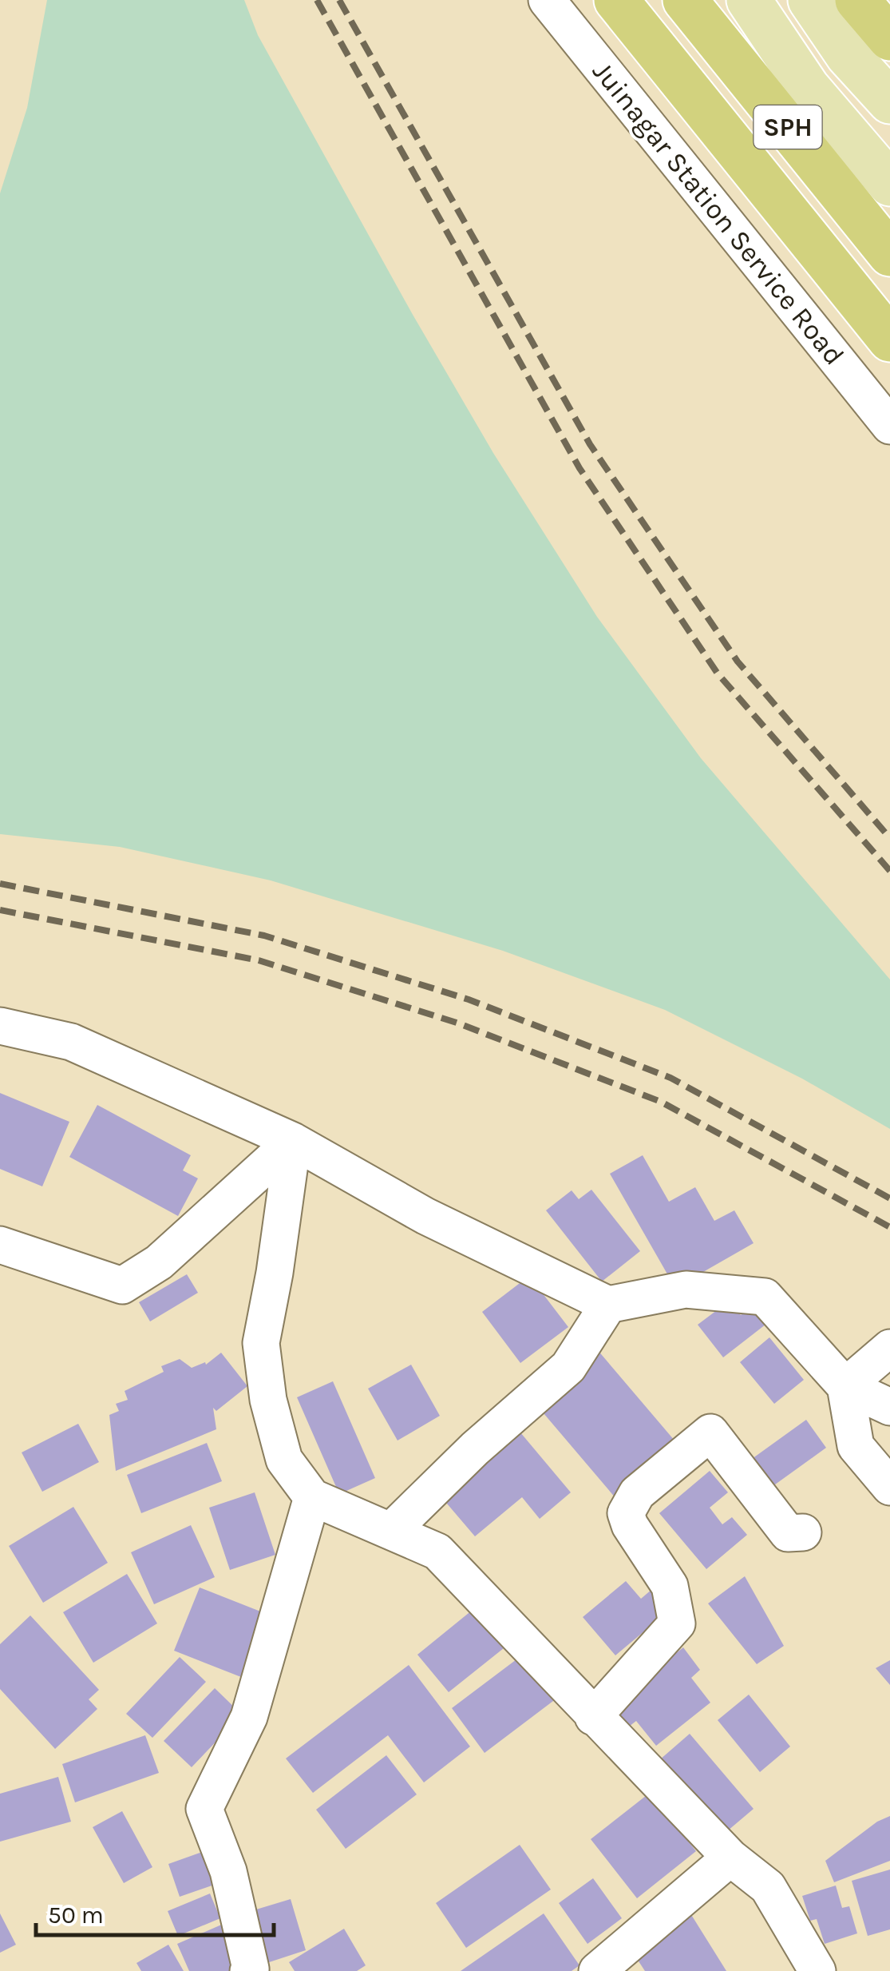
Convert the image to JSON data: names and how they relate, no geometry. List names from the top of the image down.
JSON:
{
  "streets": {
    "highway": ["SPH"],
    "street": ["Juinagar Station Service Road"]
  },
  "scale_bar": "50 m"
}
